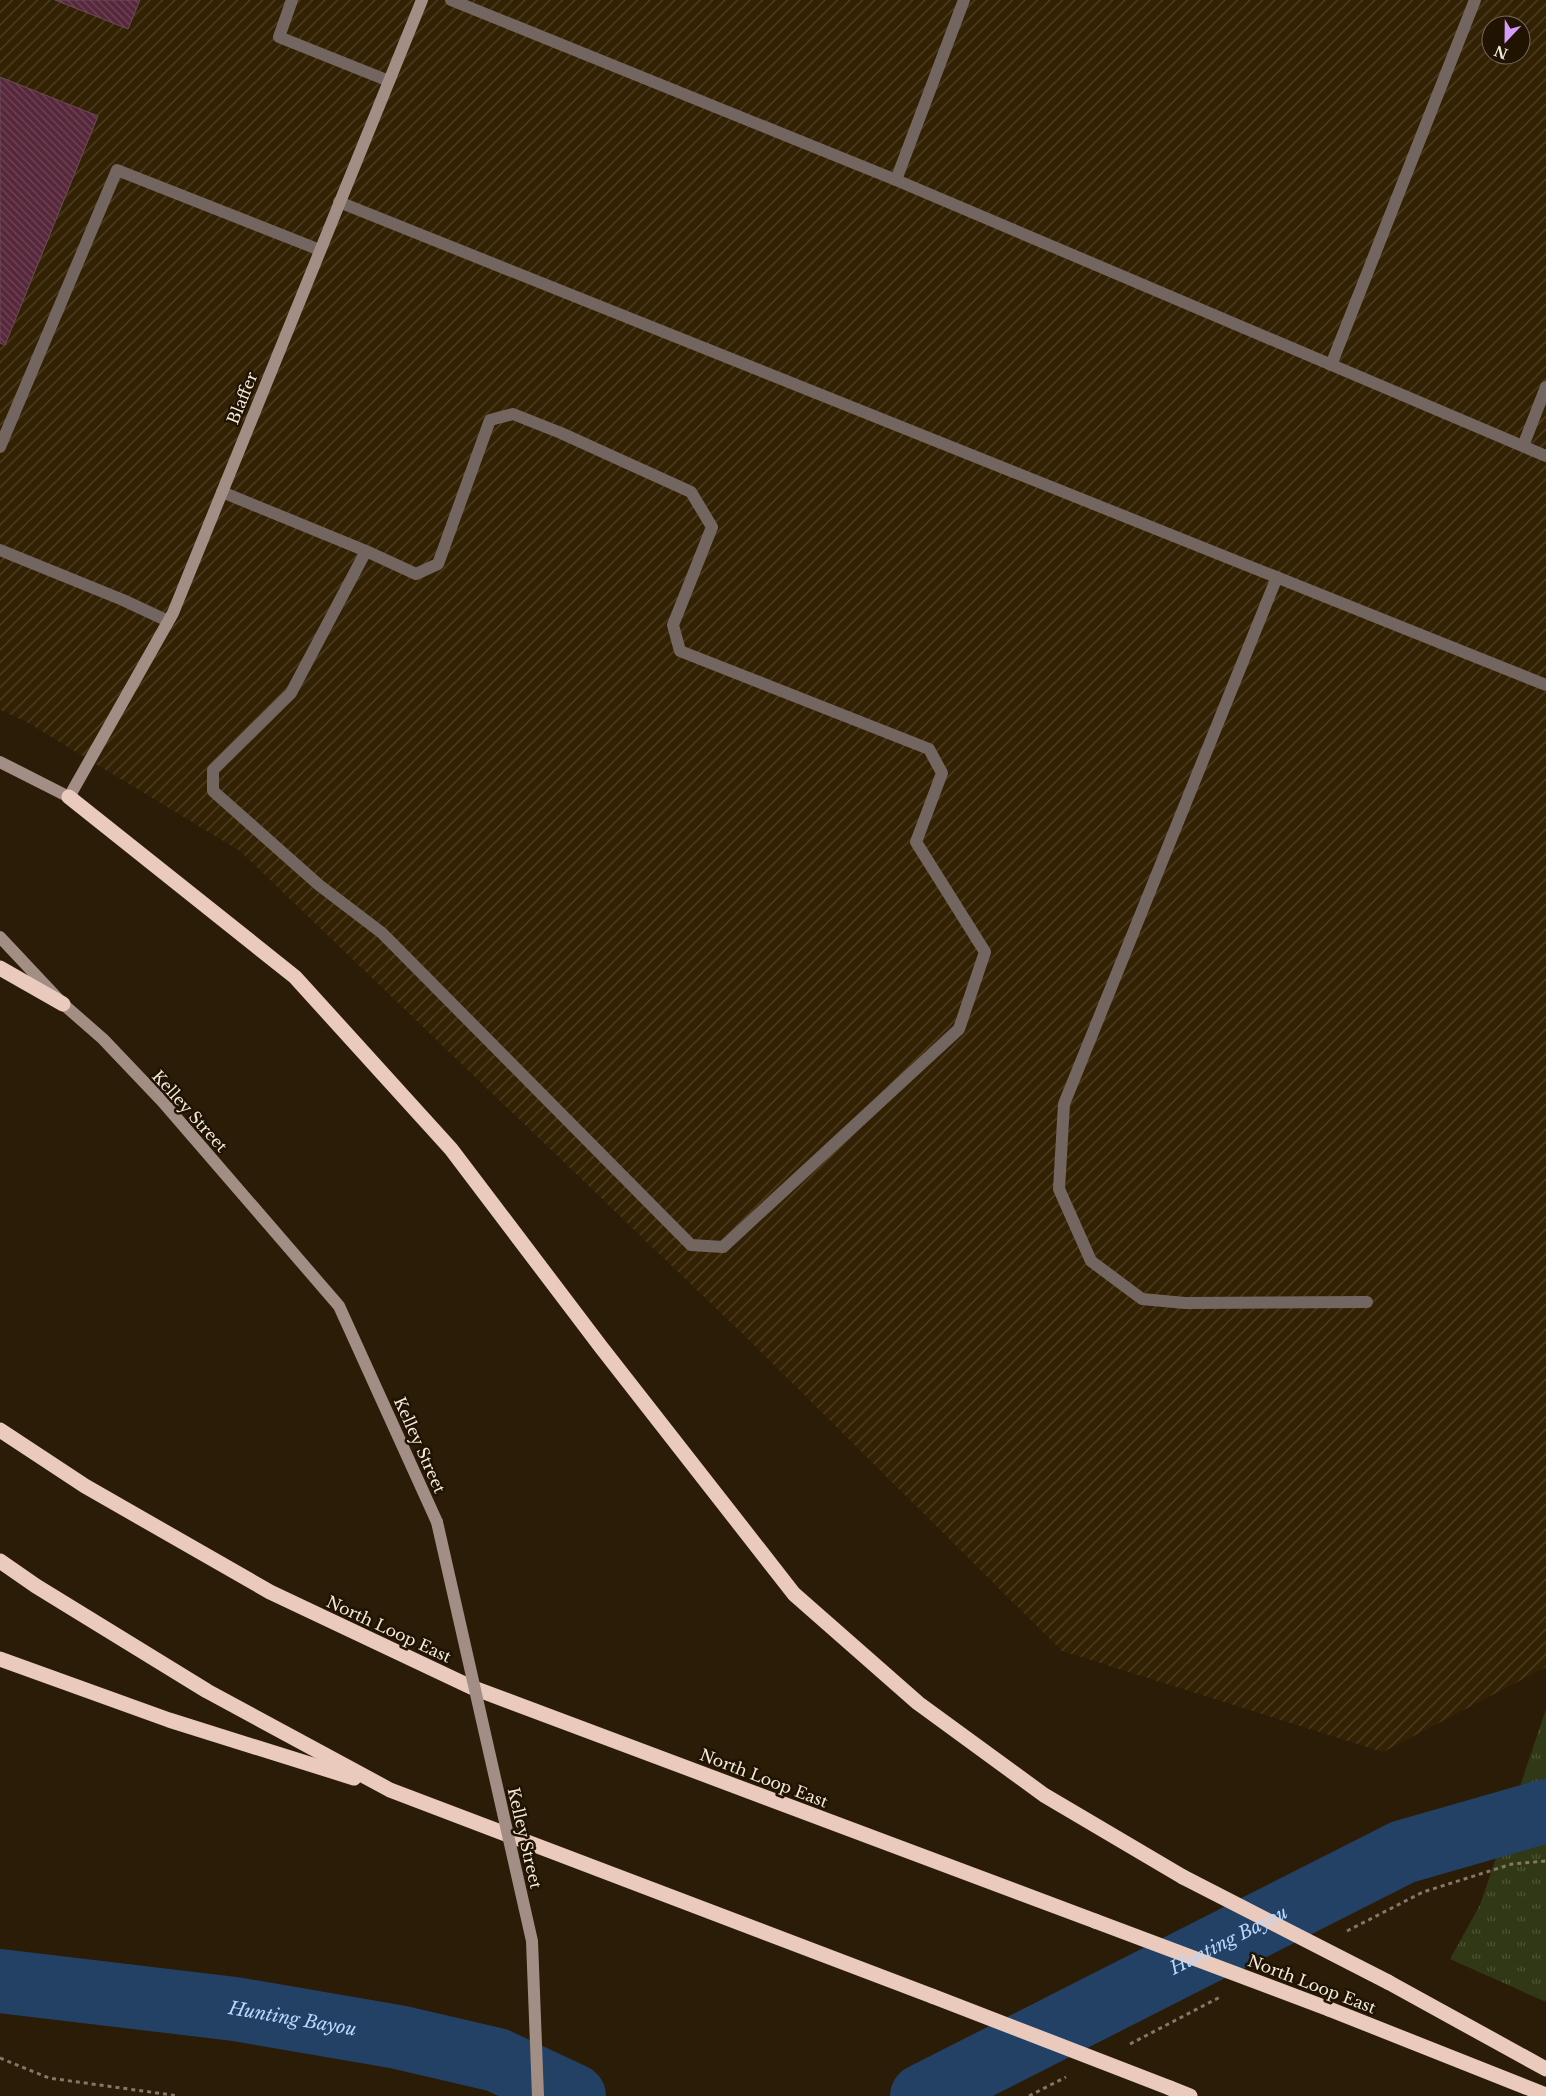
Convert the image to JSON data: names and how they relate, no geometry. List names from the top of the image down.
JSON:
{
  "streets": {
    "highway": ["North Loop East"],
    "main road": ["Blaffer", "Kelley Street"]
  },
  "water": ["Hunting Bayou"],
  "north": "bottom"
}
